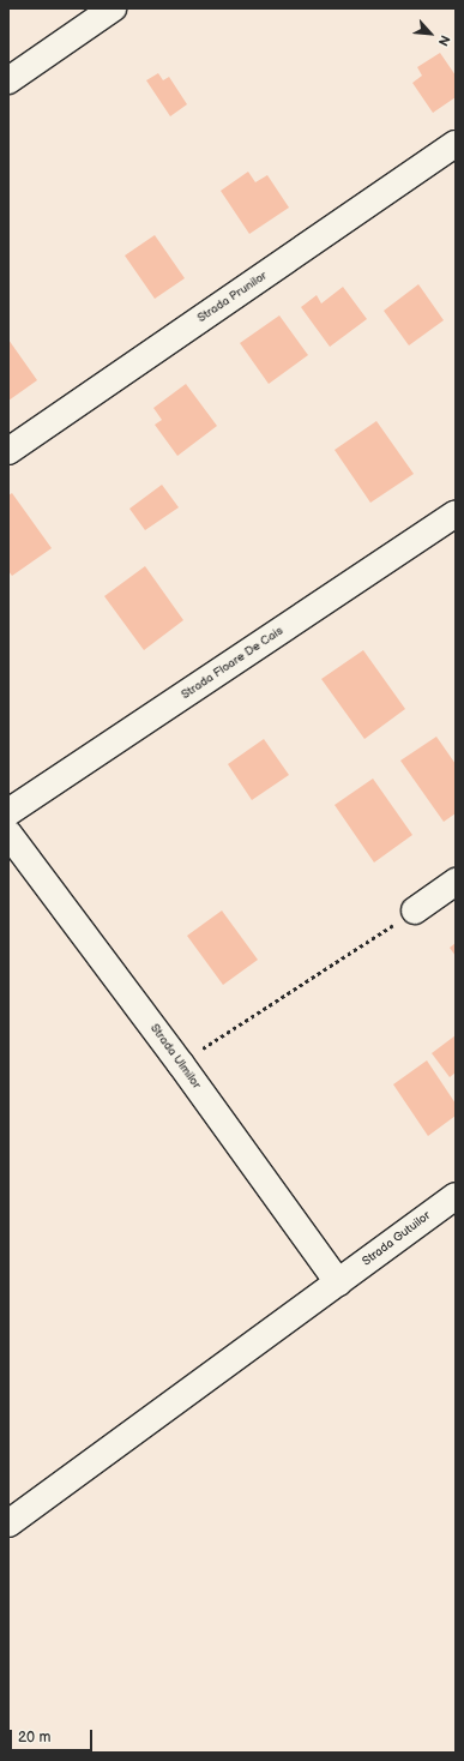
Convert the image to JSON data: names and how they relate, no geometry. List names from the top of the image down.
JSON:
{
  "streets": {
    "street": [
      "Strada Prunilor",
      "Strada Floare De Cais",
      "Strada Ulmilor",
      "Strada Gutuilor"
    ]
  },
  "crossings": [
    ["Strada Ulmilor", "Strada Gutuilor"]
  ],
  "scale_bar": "20 m",
  "north": "bottom right"
}
